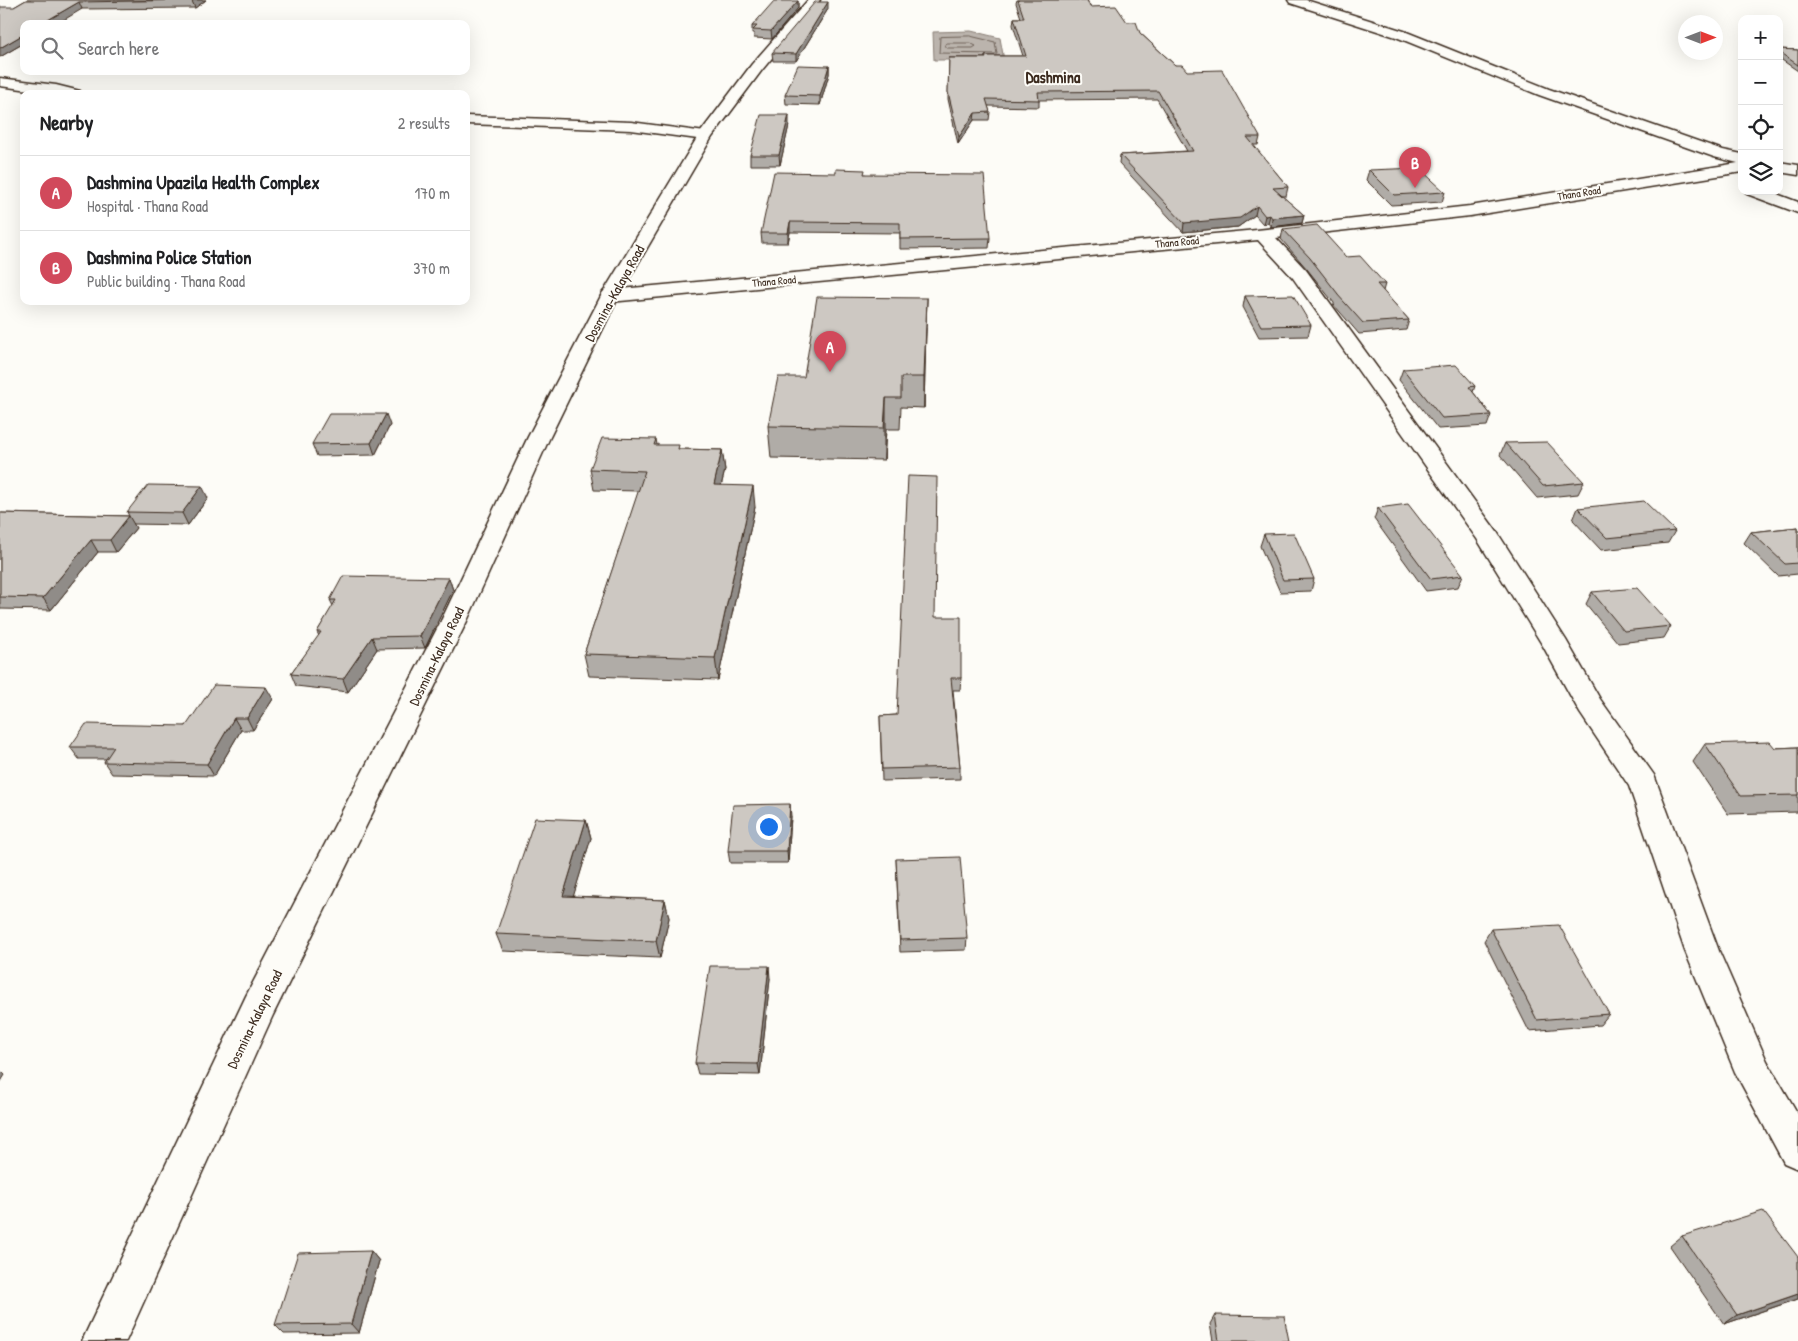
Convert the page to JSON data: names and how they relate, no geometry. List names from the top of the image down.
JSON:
{
  "streets": {
    "street": ["Thana Road", "Dosmina-Kalaya Road"]
  },
  "crossings": [
    ["Thana Road", "Dosmina-Kalaya Road"]
  ],
  "districts": ["Dashmina"],
  "north": "right",
  "page": {
    "map_buttons": ["+", "−"],
    "search": "Search here",
    "heading": ["Nearby", "2 results"],
    "pins": ["B", "A"],
    "list": [
      {
        "mark": "A",
        "name": "Dashmina Upazila Health Complex",
        "note": "Hospital · Thana Road",
        "value": "170 m"
      },
      {
        "mark": "B",
        "name": "Dashmina Police Station",
        "note": "Public building · Thana Road",
        "value": "370 m"
      }
    ]
  }
}
